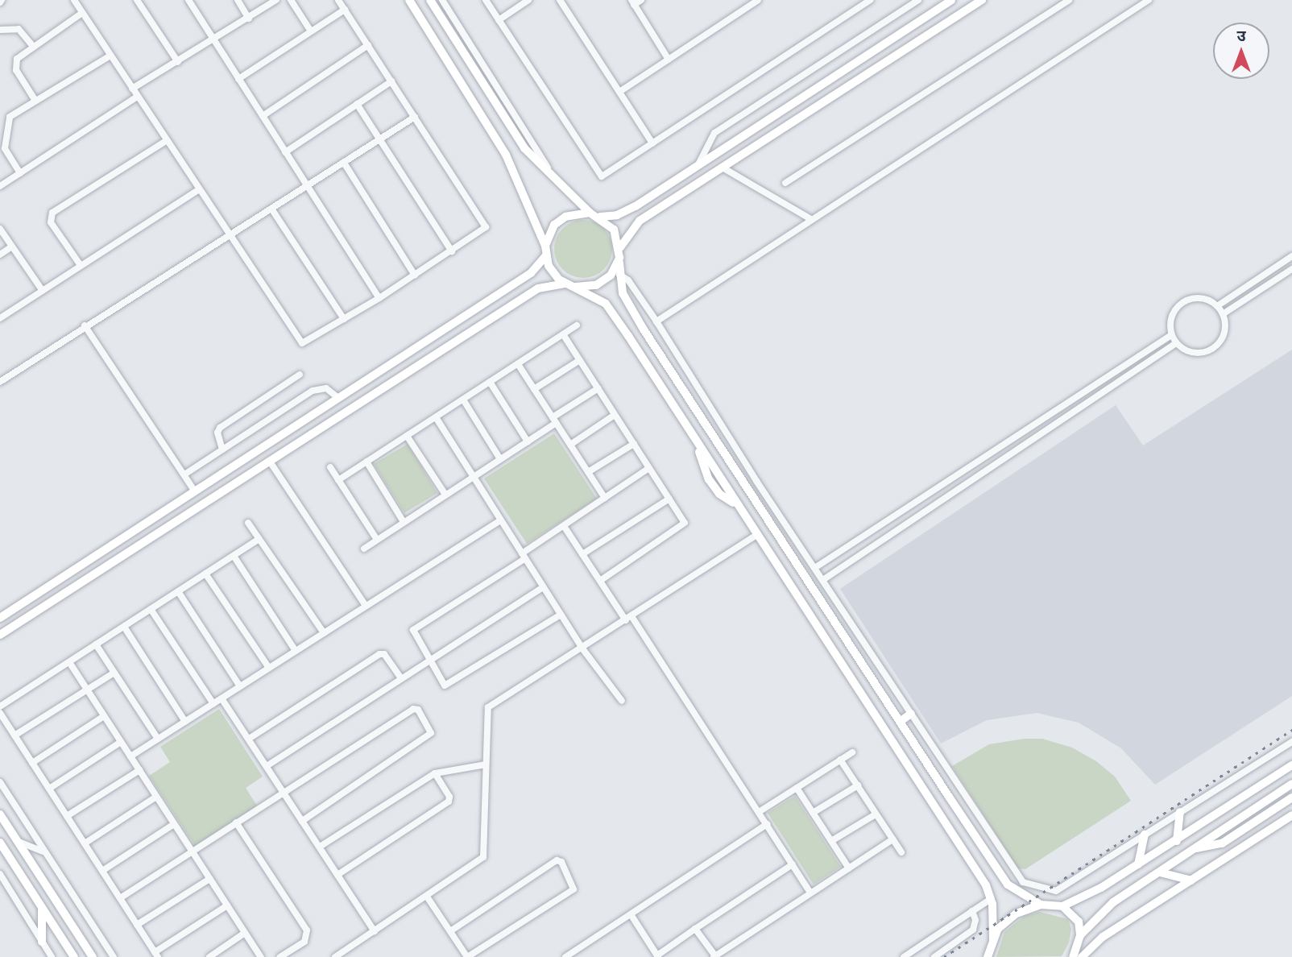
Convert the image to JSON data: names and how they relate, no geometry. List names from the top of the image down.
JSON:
{
  "north": "top"
}
